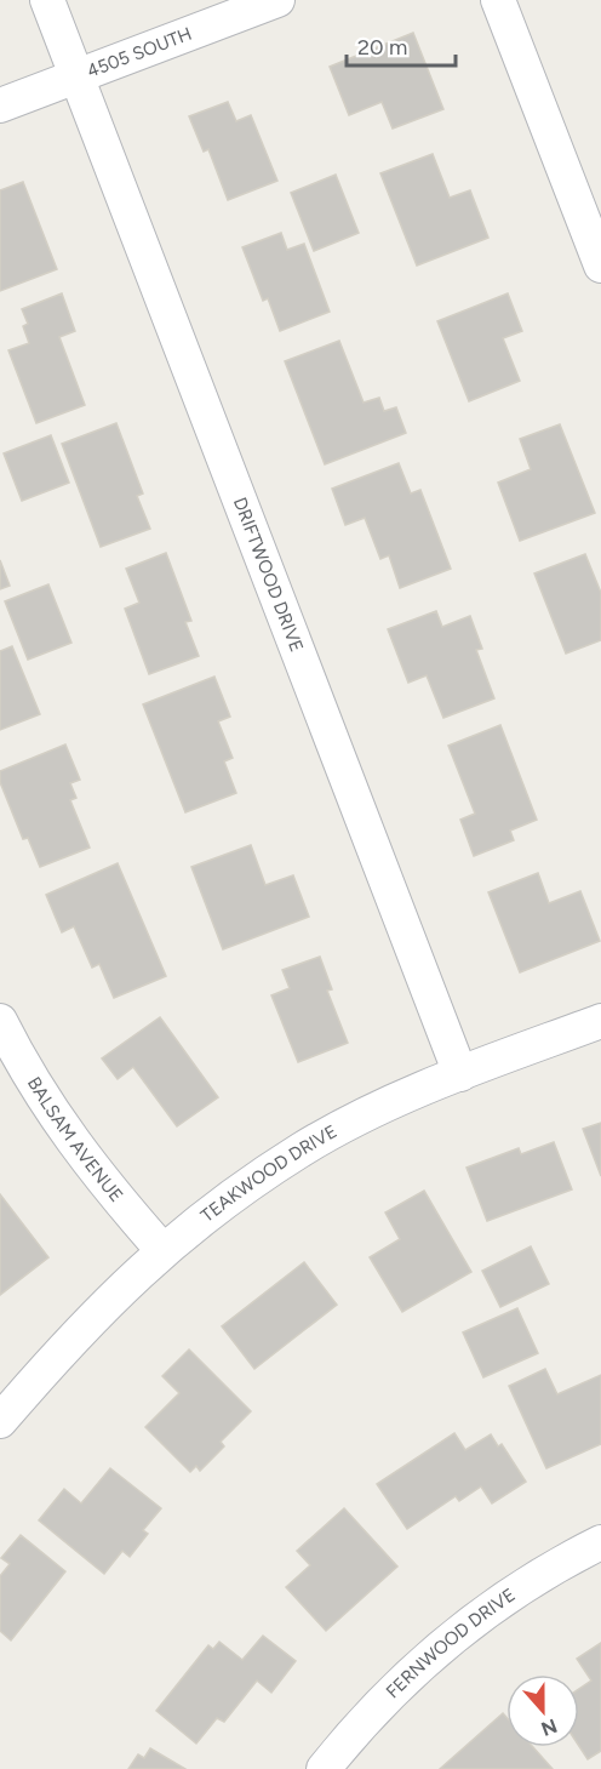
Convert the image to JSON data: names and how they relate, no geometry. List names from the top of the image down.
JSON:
{
  "streets": {
    "street": [
      "4505 SOUTH",
      "DRIFTWOOD DRIVE",
      "BALSAM AVENUE",
      "TEAKWOOD DRIVE",
      "FERNWOOD DRIVE"
    ]
  },
  "crossings": [
    ["4505 SOUTH", "DRIFTWOOD DRIVE"],
    ["DRIFTWOOD DRIVE", "TEAKWOOD DRIVE"],
    ["BALSAM AVENUE", "TEAKWOOD DRIVE"]
  ],
  "scale_bar": "20 m",
  "north": "bottom"
}
